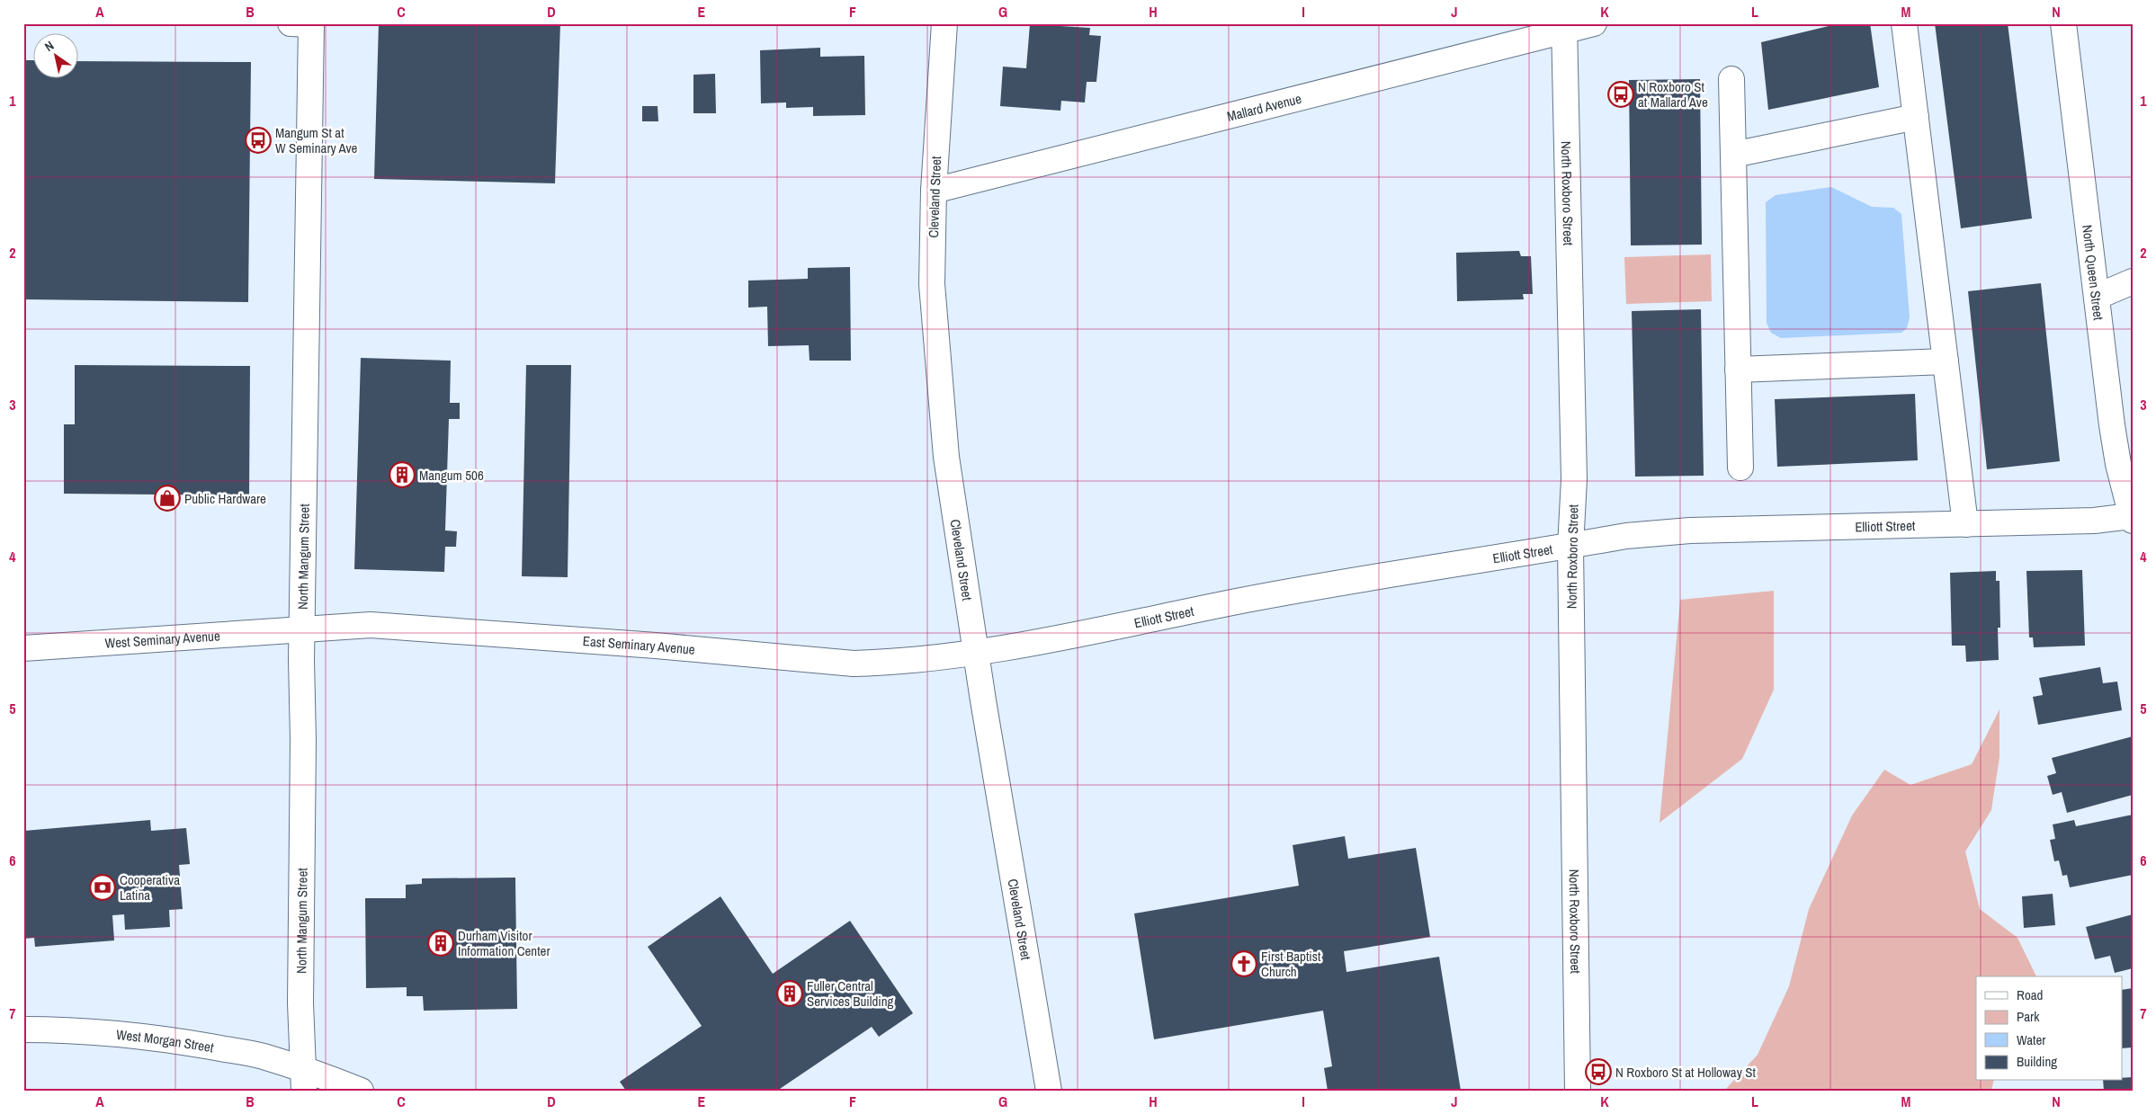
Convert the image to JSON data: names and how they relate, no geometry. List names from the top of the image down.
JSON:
{
  "streets": {
    "street": [
      "Mallard Avenue",
      "North Roxboro Street",
      "Cleveland Street",
      "North Queen Street",
      "Elliott Street",
      "North Mangum Street",
      "West Seminary Avenue",
      "East Seminary Avenue",
      "West Morgan Street"
    ]
  },
  "crossings": [
    ["Mallard Avenue", "North Roxboro Street"],
    ["Mallard Avenue", "Cleveland Street"],
    ["North Roxboro Street", "Elliott Street"],
    ["Cleveland Street", "Elliott Street"],
    ["Cleveland Street", "East Seminary Avenue"],
    ["North Queen Street", "Elliott Street"],
    ["Elliott Street", "East Seminary Avenue"],
    ["North Mangum Street", "West Seminary Avenue"],
    ["North Mangum Street", "East Seminary Avenue"],
    ["North Mangum Street", "West Morgan Street"],
    ["West Seminary Avenue", "East Seminary Avenue"]
  ],
  "places": {
    "bus stop": ["N Roxboro St at Mallard Ave", "Mangum St at W Seminary Ave", "N Roxboro St at Holloway St"],
    "building": ["Mangum 506", "Durham Visitor Information Center", "Fuller Central Services Building"],
    "shop": ["Public Hardware"],
    "bank": ["Cooperativa Latina"],
    "church": ["First Baptist Church"]
  },
  "legend": [
    "Road",
    "Park",
    "Water",
    "Building"
  ],
  "north": "top left",
  "grid": {
    "columns": [
      "A",
      "B",
      "C",
      "D",
      "E",
      "F",
      "G",
      "H",
      "I",
      "J",
      "K",
      "L",
      "M",
      "N"
    ],
    "rows": [
      "1",
      "2",
      "3",
      "4",
      "5",
      "6",
      "7"
    ]
  }
}
